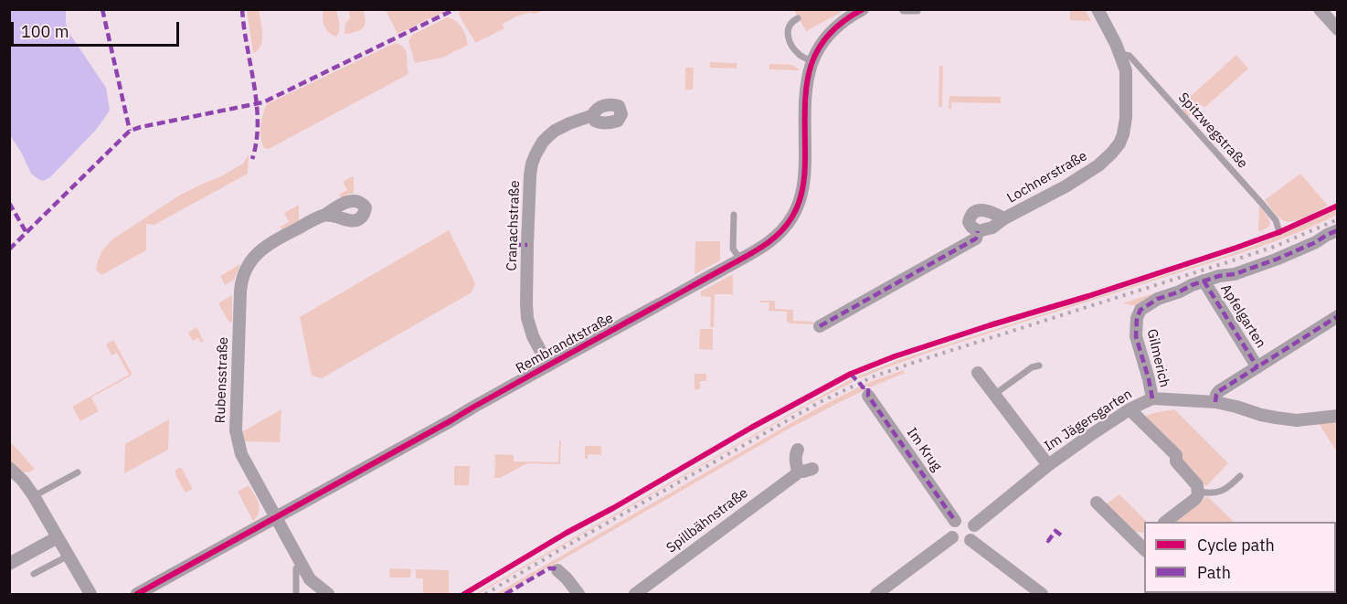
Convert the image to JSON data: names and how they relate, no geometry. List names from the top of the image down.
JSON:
{
  "streets": {
    "street": [
      "Lochnerstraße",
      "Cranachstraße",
      "Apfelgarten",
      "Rembrandtstraße",
      "Gilmerich",
      "Rubensstraße",
      "Im Jägersgarten",
      "Im Krug",
      "Spillbähnstraße"
    ],
    "lane": ["Spitzwegstraße"]
  },
  "crossings": [
    ["Spitzwegstraße", "Lochnerstraße"],
    ["Cranachstraße", "Rembrandtstraße"],
    ["Apfelgarten", "Gilmerich"],
    ["Apfelgarten", "Im Jägersgarten"],
    ["Rembrandtstraße", "Rubensstraße"],
    ["Gilmerich", "Im Jägersgarten"],
    ["Im Jägersgarten", "Im Krug"]
  ],
  "legend": ["Cycle path", "Path"],
  "scale_bar": "100 m"
}
